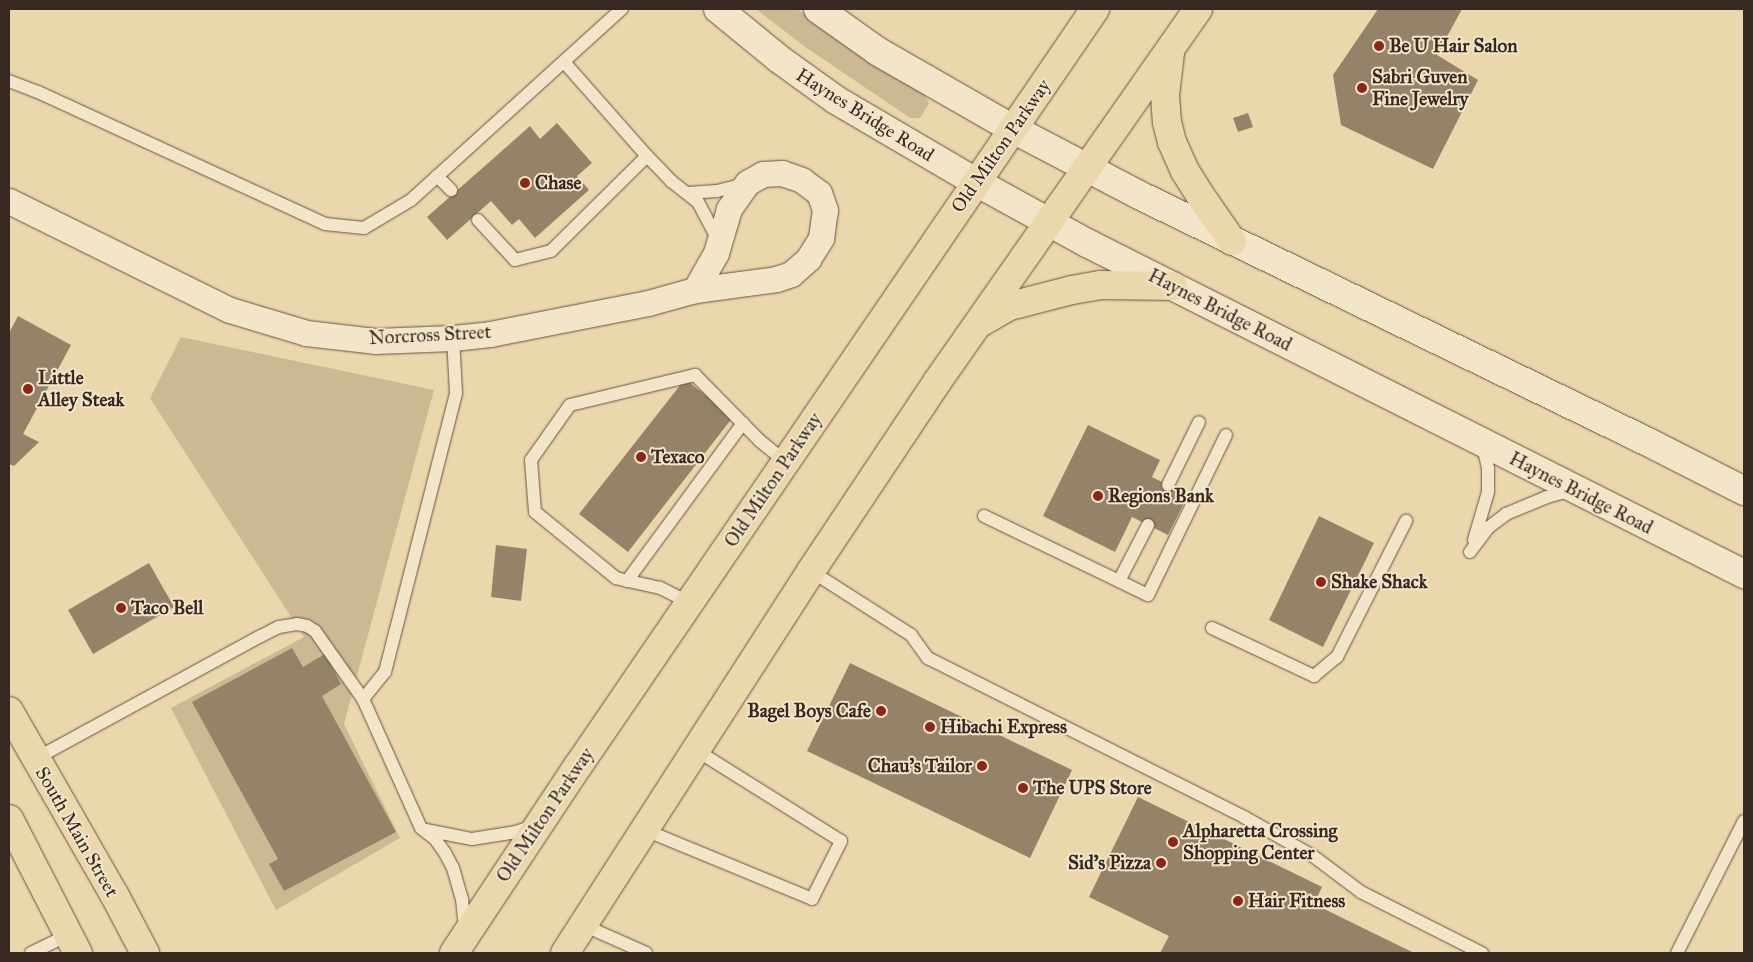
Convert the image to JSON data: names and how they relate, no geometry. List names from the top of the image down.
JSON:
{
  "streets": {
    "main road": ["Haynes Bridge Road", "Old Milton Parkway", "South Main Street"],
    "street": ["Norcross Street"]
  },
  "crossings": [
    ["Haynes Bridge Road", "Old Milton Parkway"]
  ],
  "places": [
    "Be U Hair Salon",
    "Sabri Guven Fine Jewelry",
    "Chase",
    "Little Alley Steak",
    "Texaco",
    "Regions Bank",
    "Shake Shack",
    "Taco Bell",
    "Bagel Boys Cafe",
    "Hibachi Express",
    "Chau’s Tailor",
    "The UPS Store",
    "Alpharetta Crossing Shopping Center",
    "Sid’s Pizza",
    "Hair Fitness"
  ]
}
